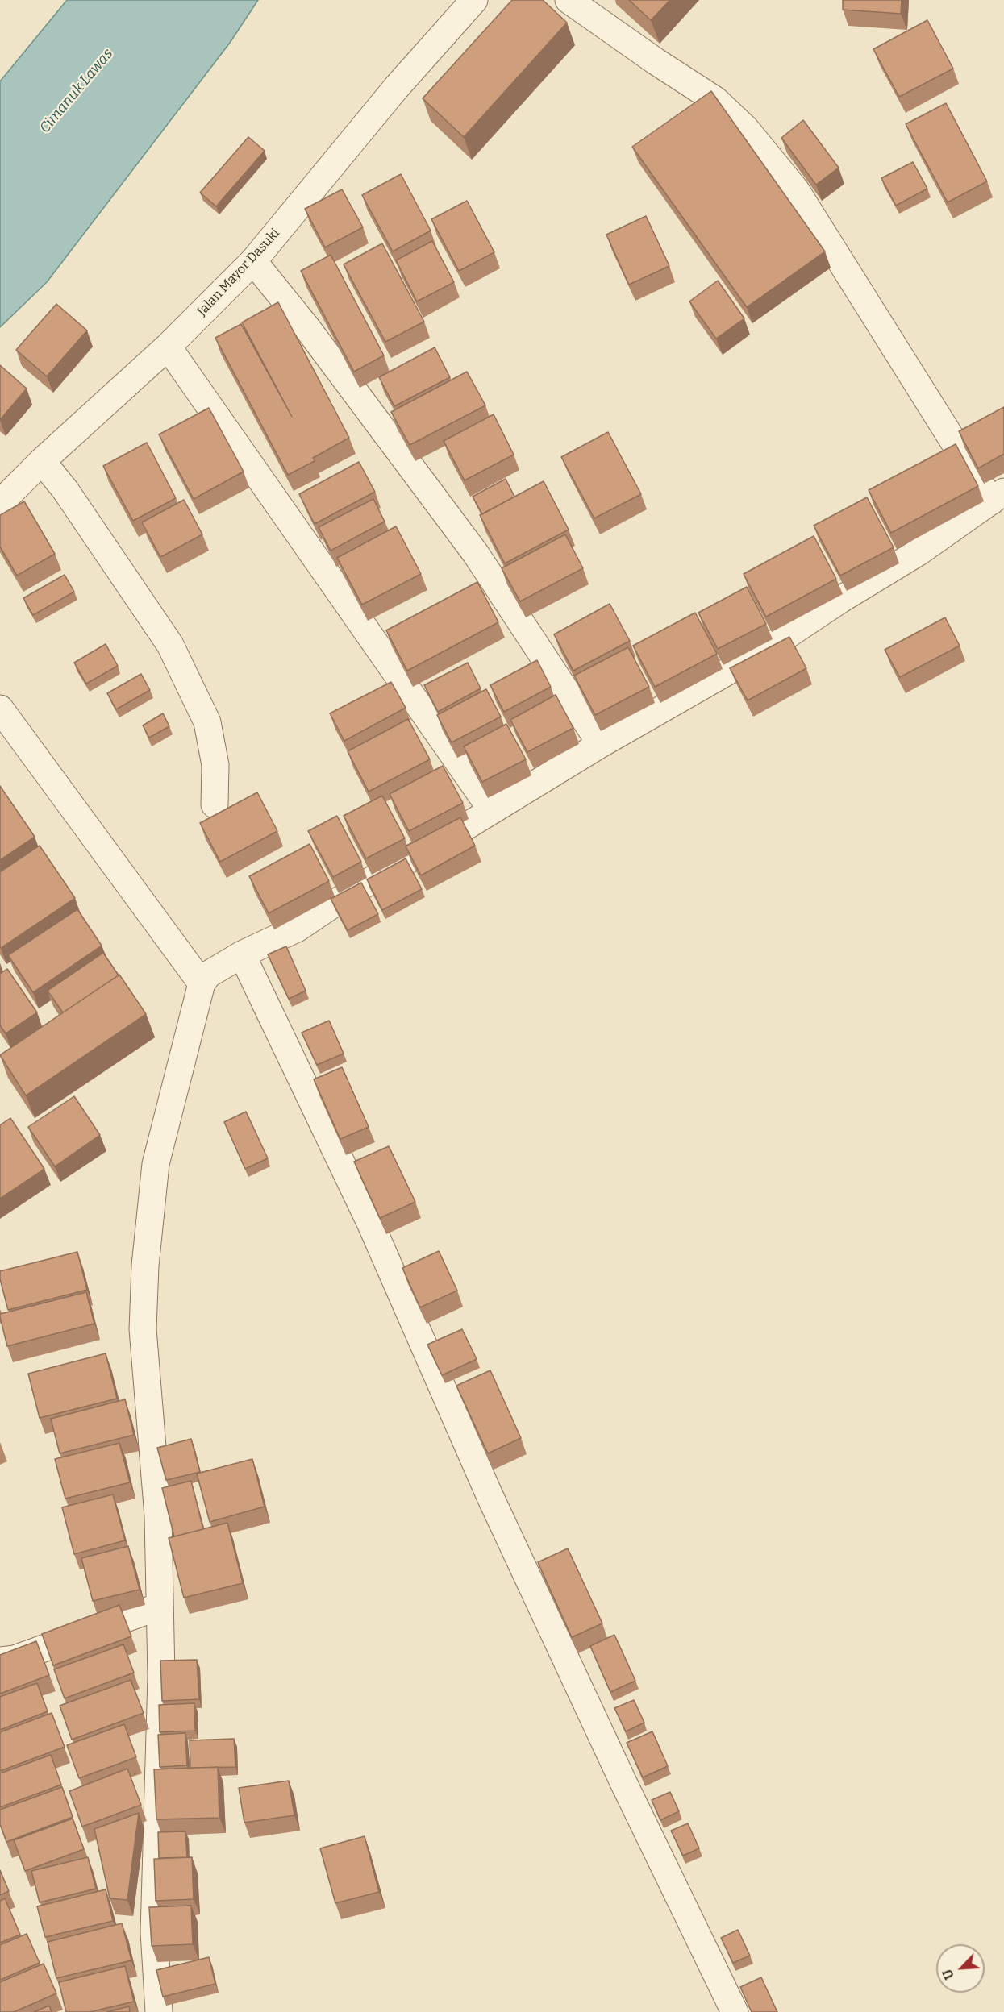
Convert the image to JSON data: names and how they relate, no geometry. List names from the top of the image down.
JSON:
{
  "streets": {
    "street": ["Jalan Mayor Dasuki"]
  },
  "water": ["Cimanuk Lawas"],
  "north": "bottom left"
}
